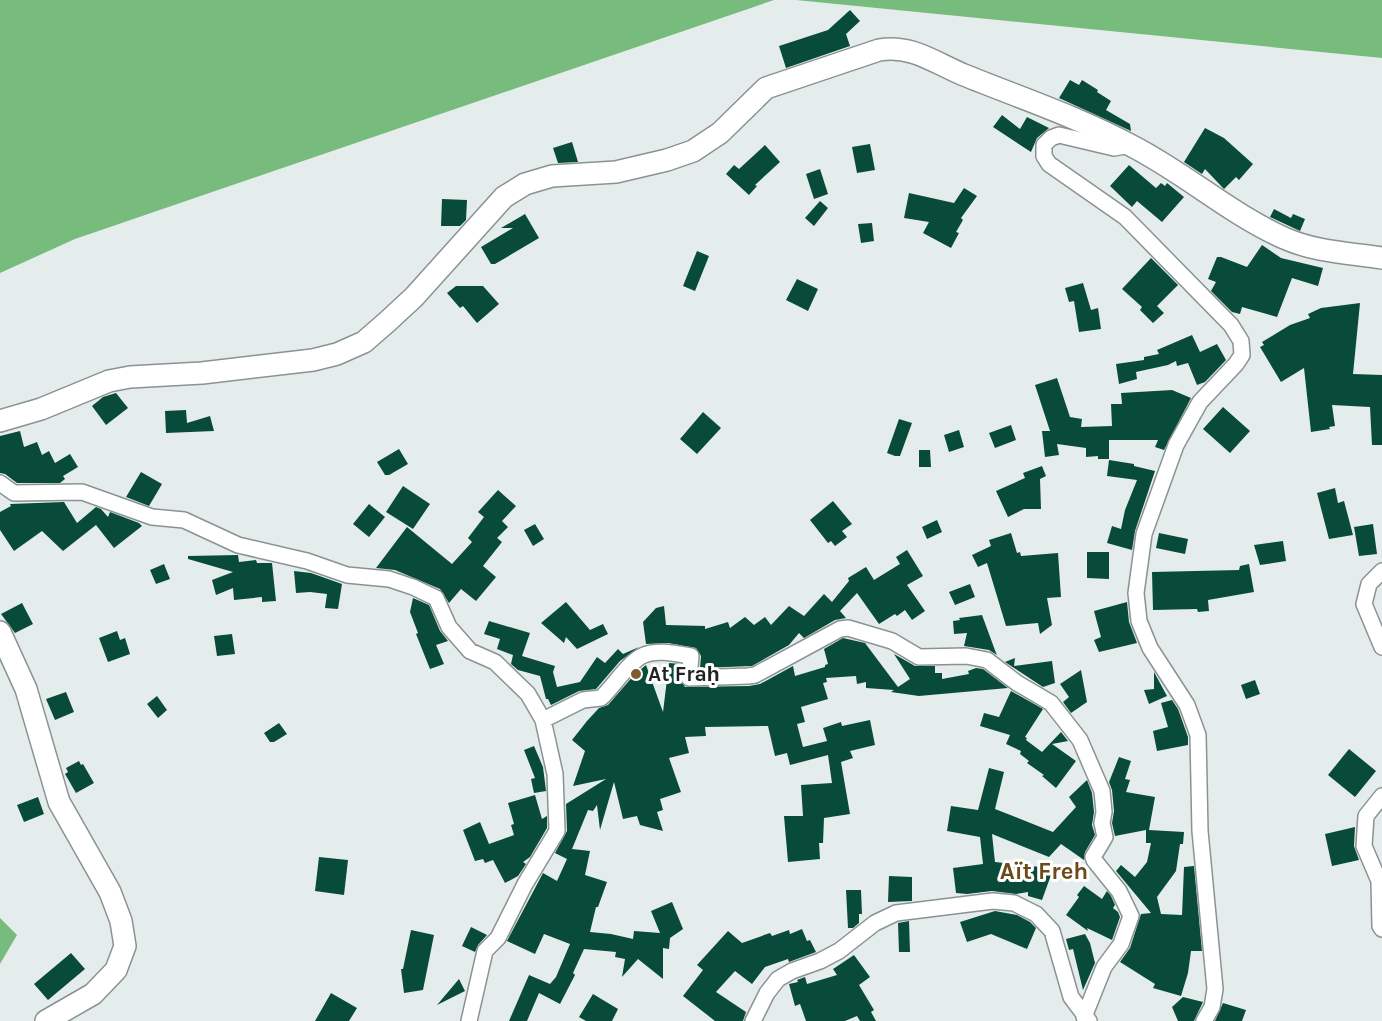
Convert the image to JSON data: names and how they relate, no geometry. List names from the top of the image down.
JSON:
{
  "districts": ["Aït Freh"],
  "places": ["At Fraḥ"]
}
